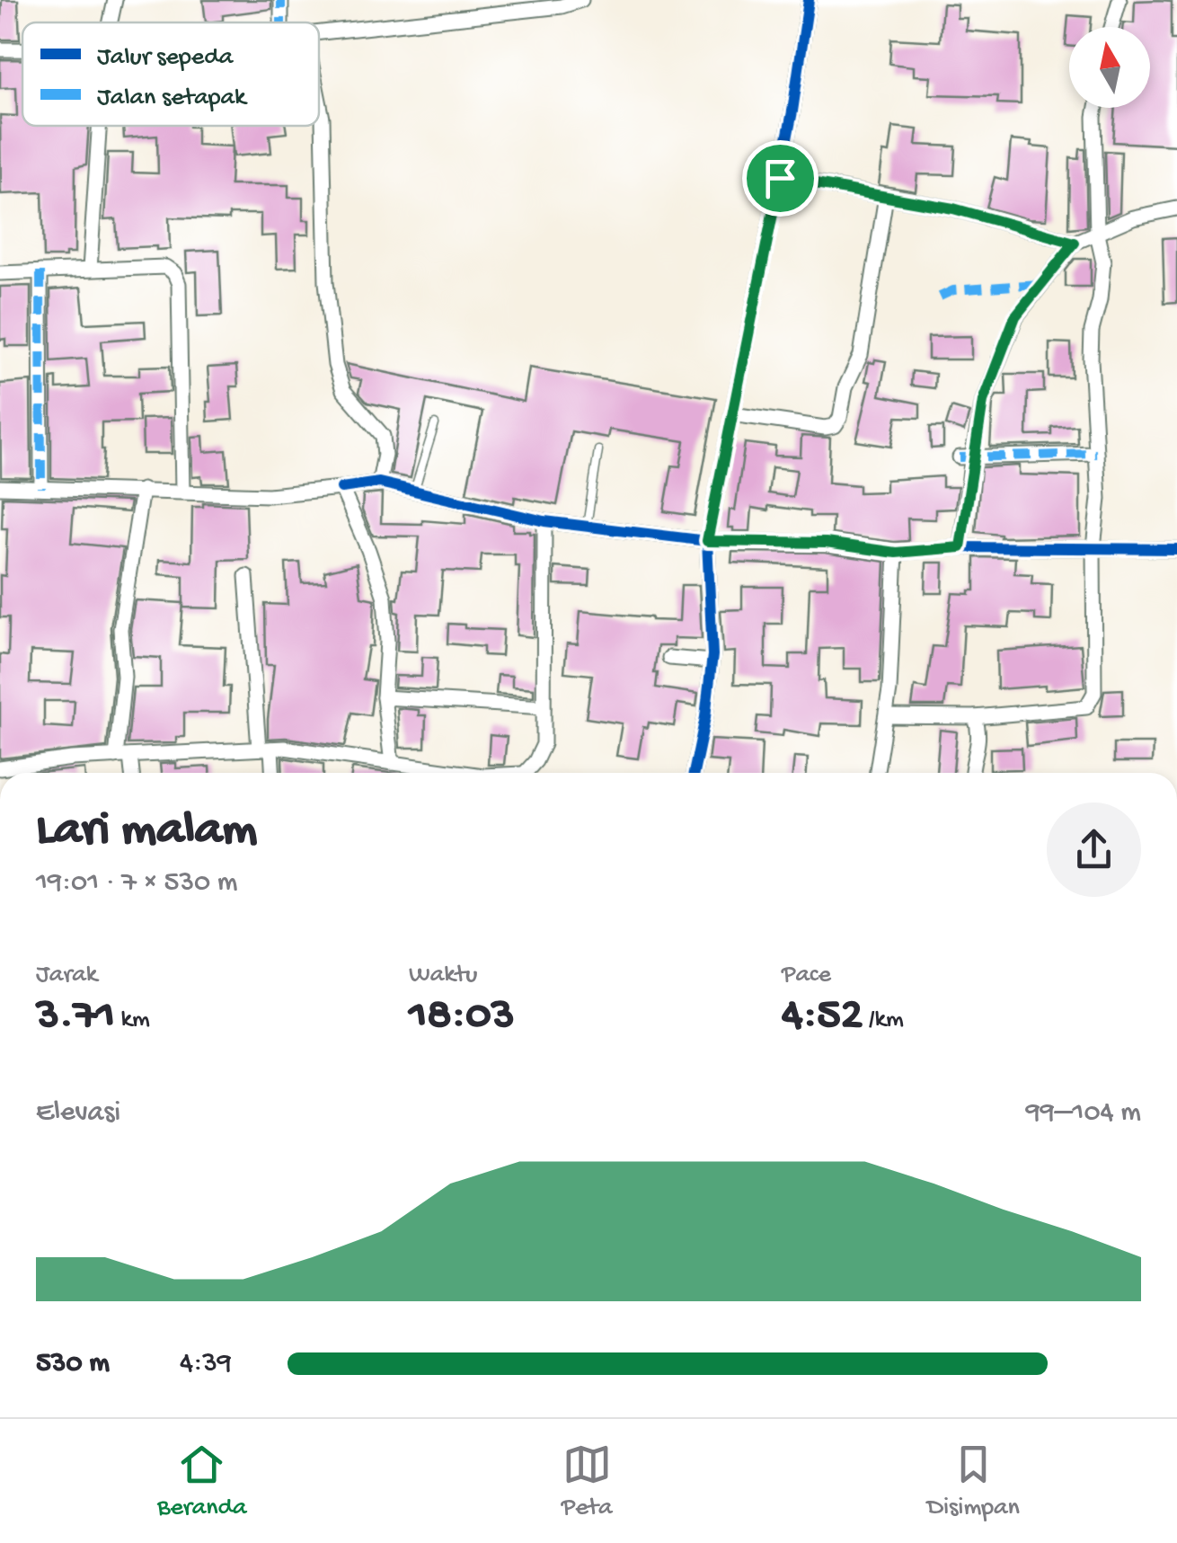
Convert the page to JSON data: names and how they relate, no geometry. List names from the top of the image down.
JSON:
{
  "legend": ["Jalur sepeda", "Jalan setapak"],
  "north": "top",
  "page": {
    "heading": ["Lari malam", "19:01 · 7 × 530 m"],
    "stats": [
      ["Jarak", "3.71 km"],
      ["Waktu", "18:03"],
      ["Pace", "4:52 /km"]
    ],
    "chart": ["Elevasi", "99–104 m"],
    "list": [
      {
        "name": "530 m",
        "note": "4:39"
      }
    ],
    "tabs": ["Beranda", "Peta", "Disimpan"]
  }
}
